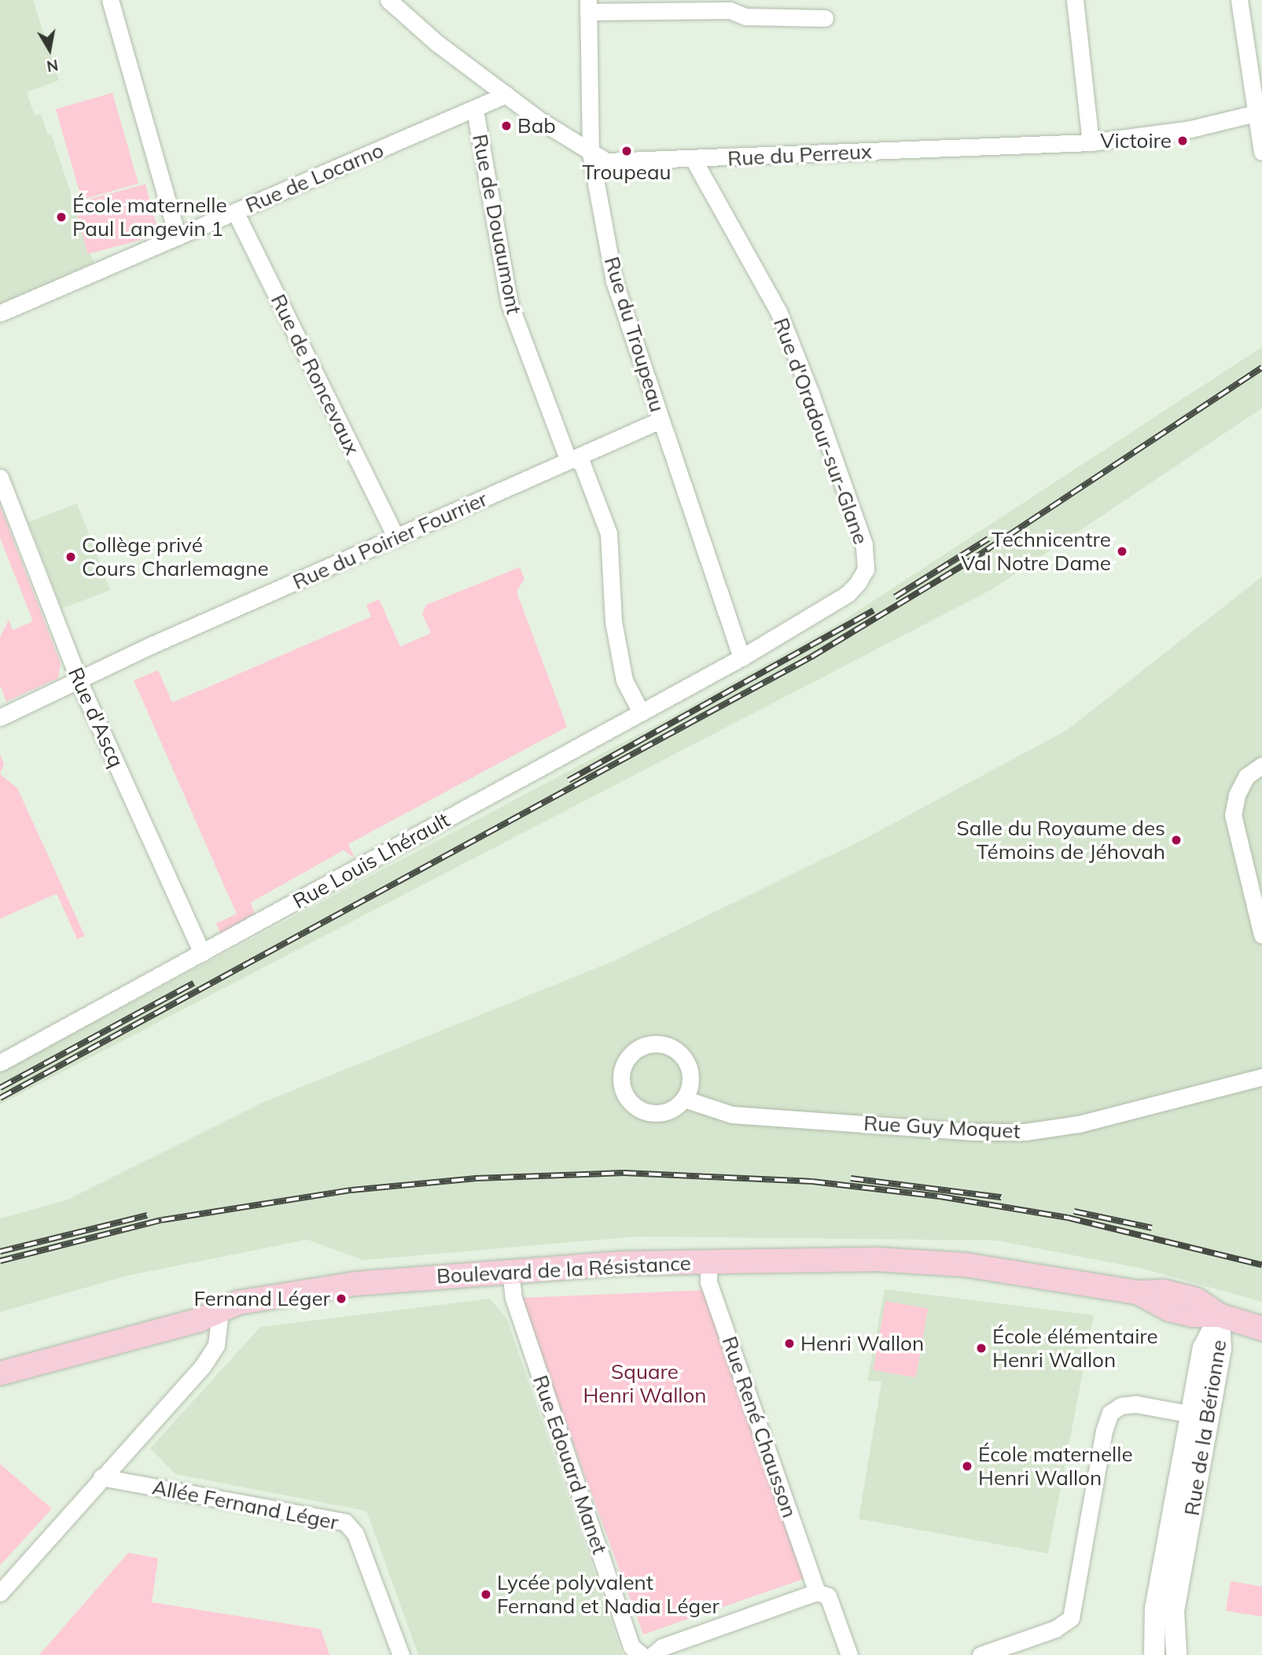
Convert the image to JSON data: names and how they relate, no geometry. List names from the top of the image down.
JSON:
{
  "streets": {
    "main road": ["Boulevard de la Résistance"],
    "street": [
      "Rue du Perreux",
      "Rue de Locarno",
      "Rue de Douaumont",
      "Rue du Troupeau",
      "Rue de Roncevaux",
      "Rue d'Oradour-sur-Glane",
      "Rue du Poirier Fourrier",
      "Rue d'Ascq",
      "Rue Louis Lhérault",
      "Rue Guy Moquet",
      "Rue René Chausson",
      "Rue de la Bérionne",
      "Rue Edouard Manet",
      "Allée Fernand Léger"
    ]
  },
  "crossings": [
    ["Rue du Perreux", "Rue de Locarno"],
    ["Rue du Perreux", "Rue du Troupeau"],
    ["Rue du Perreux", "Rue d'Oradour-sur-Glane"],
    ["Rue de Locarno", "Rue de Douaumont"],
    ["Rue de Locarno", "Rue de Roncevaux"],
    ["Rue de Douaumont", "Rue du Poirier Fourrier"],
    ["Rue de Douaumont", "Rue Louis Lhérault"],
    ["Rue du Troupeau", "Rue d'Oradour-sur-Glane"],
    ["Rue du Troupeau", "Rue du Poirier Fourrier"],
    ["Rue du Troupeau", "Rue Louis Lhérault"],
    ["Rue de Roncevaux", "Rue du Poirier Fourrier"],
    ["Rue d'Oradour-sur-Glane", "Rue Louis Lhérault"],
    ["Rue du Poirier Fourrier", "Rue d'Ascq"],
    ["Rue d'Ascq", "Rue Louis Lhérault"],
    ["Boulevard de la Résistance", "Rue René Chausson"],
    ["Boulevard de la Résistance", "Rue de la Bérionne"],
    ["Boulevard de la Résistance", "Rue Edouard Manet"]
  ],
  "parks": ["Square Henri Wallon"],
  "places": [
    "Bab",
    "Victoire",
    "Troupeau",
    "École maternelle Paul Langevin 1",
    "Technicentre Val Notre Dame",
    "Collège privé Cours Charlemagne",
    "Salle du Royaume des Témoins de Jéhovah",
    "Fernand Léger",
    "Henri Wallon",
    "École élémentaire Henri Wallon",
    "École maternelle Henri Wallon",
    "Lycée polyvalent Fernand et Nadia Léger"
  ],
  "north": "bottom"
}
